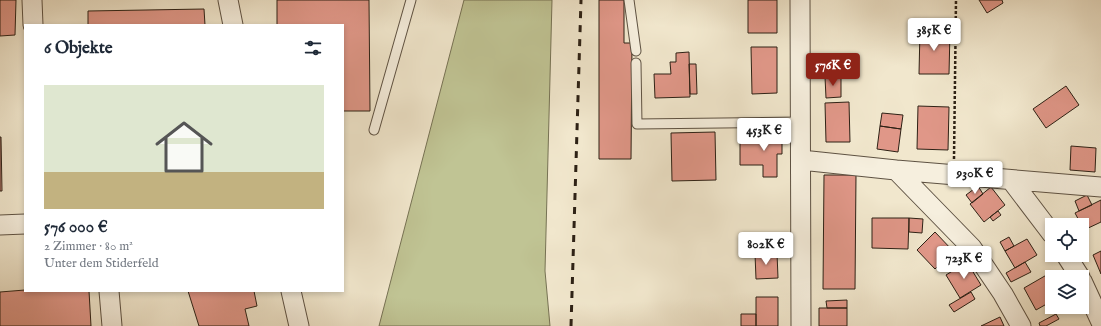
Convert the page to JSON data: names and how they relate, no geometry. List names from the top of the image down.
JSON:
{
  "page": {
    "price": [
      "385K €",
      "576K €",
      "453K €",
      "930K €",
      "802K €",
      "723K €"
    ],
    "heading": "6 Objekte",
    "list": [
      {
        "name": "576 000 €",
        "note": "2 Zimmer · 80 m² · Unter dem Stiderfeld"
      }
    ]
  }
}
